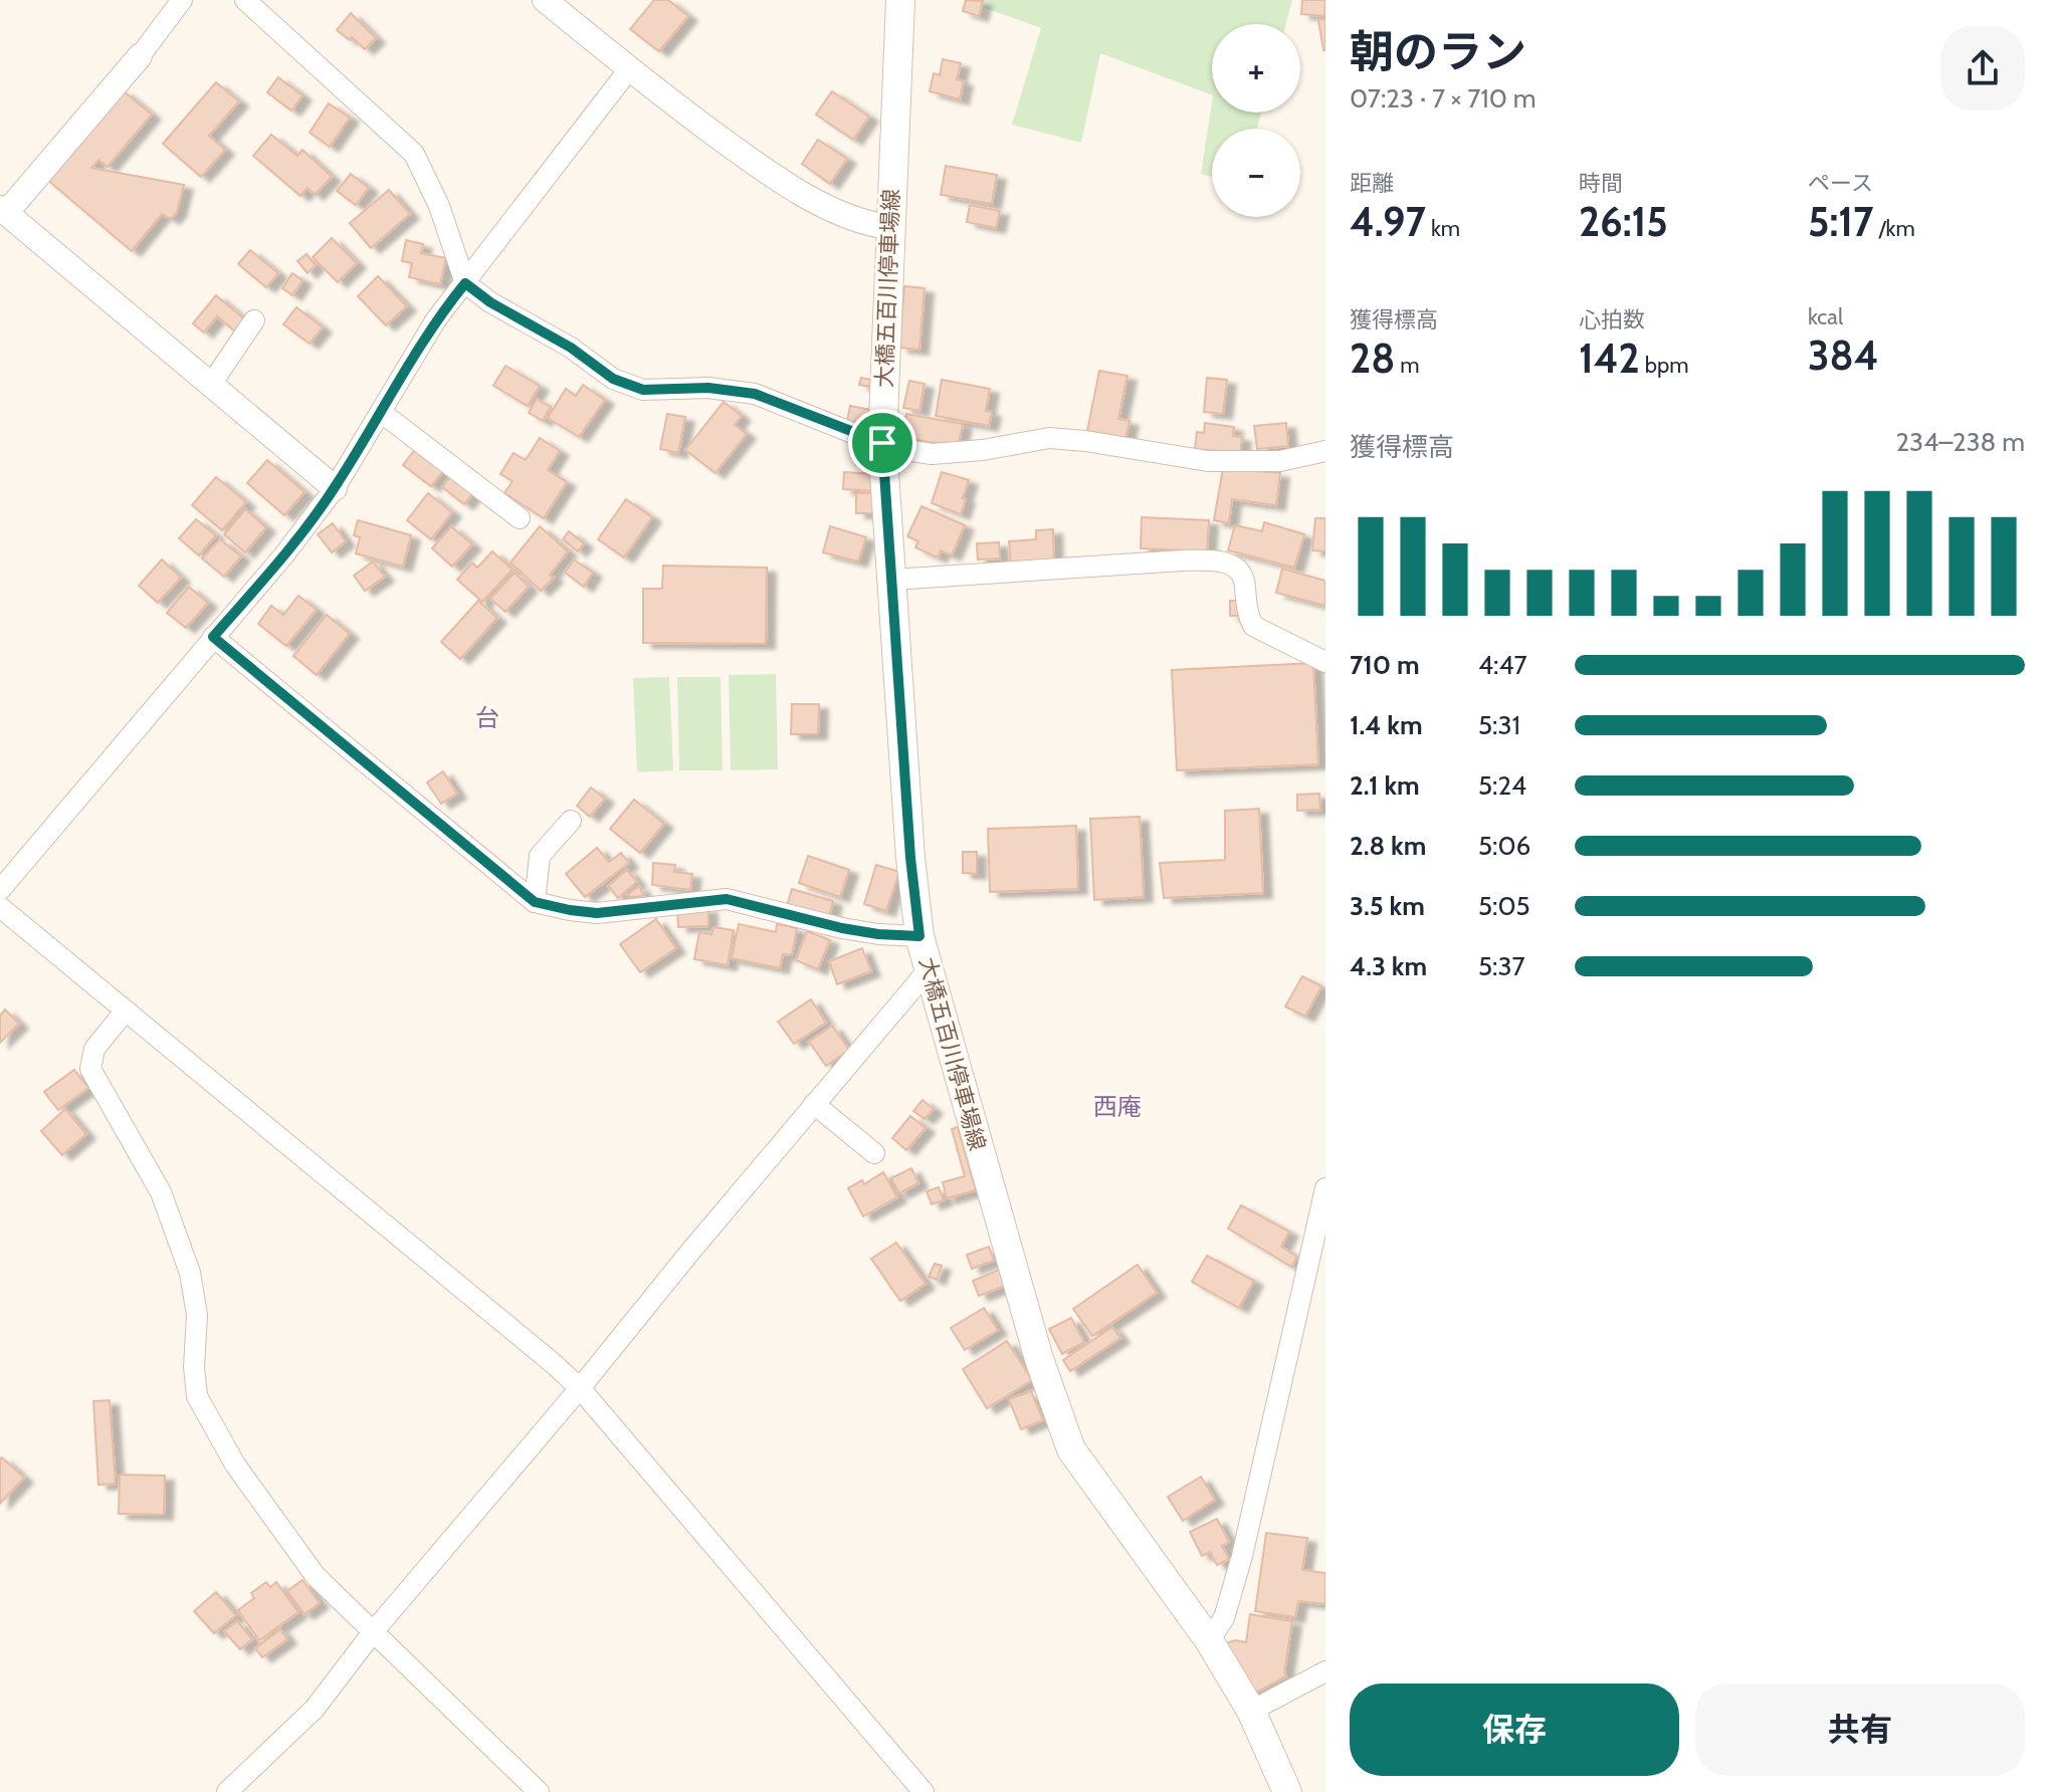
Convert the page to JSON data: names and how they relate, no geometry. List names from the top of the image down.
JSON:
{
  "streets": {
    "main road": ["大橋五百川停車場線"]
  },
  "districts": ["台", "西庵"],
  "page": {
    "heading": ["朝のラン", "07:23 · 7 × 710 m"],
    "map_buttons": ["+", "−"],
    "stats": [
      ["距離", "4.97 km"],
      ["時間", "26:15"],
      ["ペース", "5:17 /km"],
      ["獲得標高", "28 m"],
      ["心拍数", "142 bpm"],
      ["kcal", "384"]
    ],
    "chart": ["獲得標高", "234–238 m"],
    "list": [
      {
        "name": "710 m",
        "note": "4:47"
      },
      {
        "name": "1.4 km",
        "note": "5:31"
      },
      {
        "name": "2.1 km",
        "note": "5:24"
      },
      {
        "name": "2.8 km",
        "note": "5:06"
      },
      {
        "name": "3.5 km",
        "note": "5:05"
      },
      {
        "name": "4.3 km",
        "note": "5:37"
      }
    ],
    "buttons": ["保存", "共有"]
  }
}
